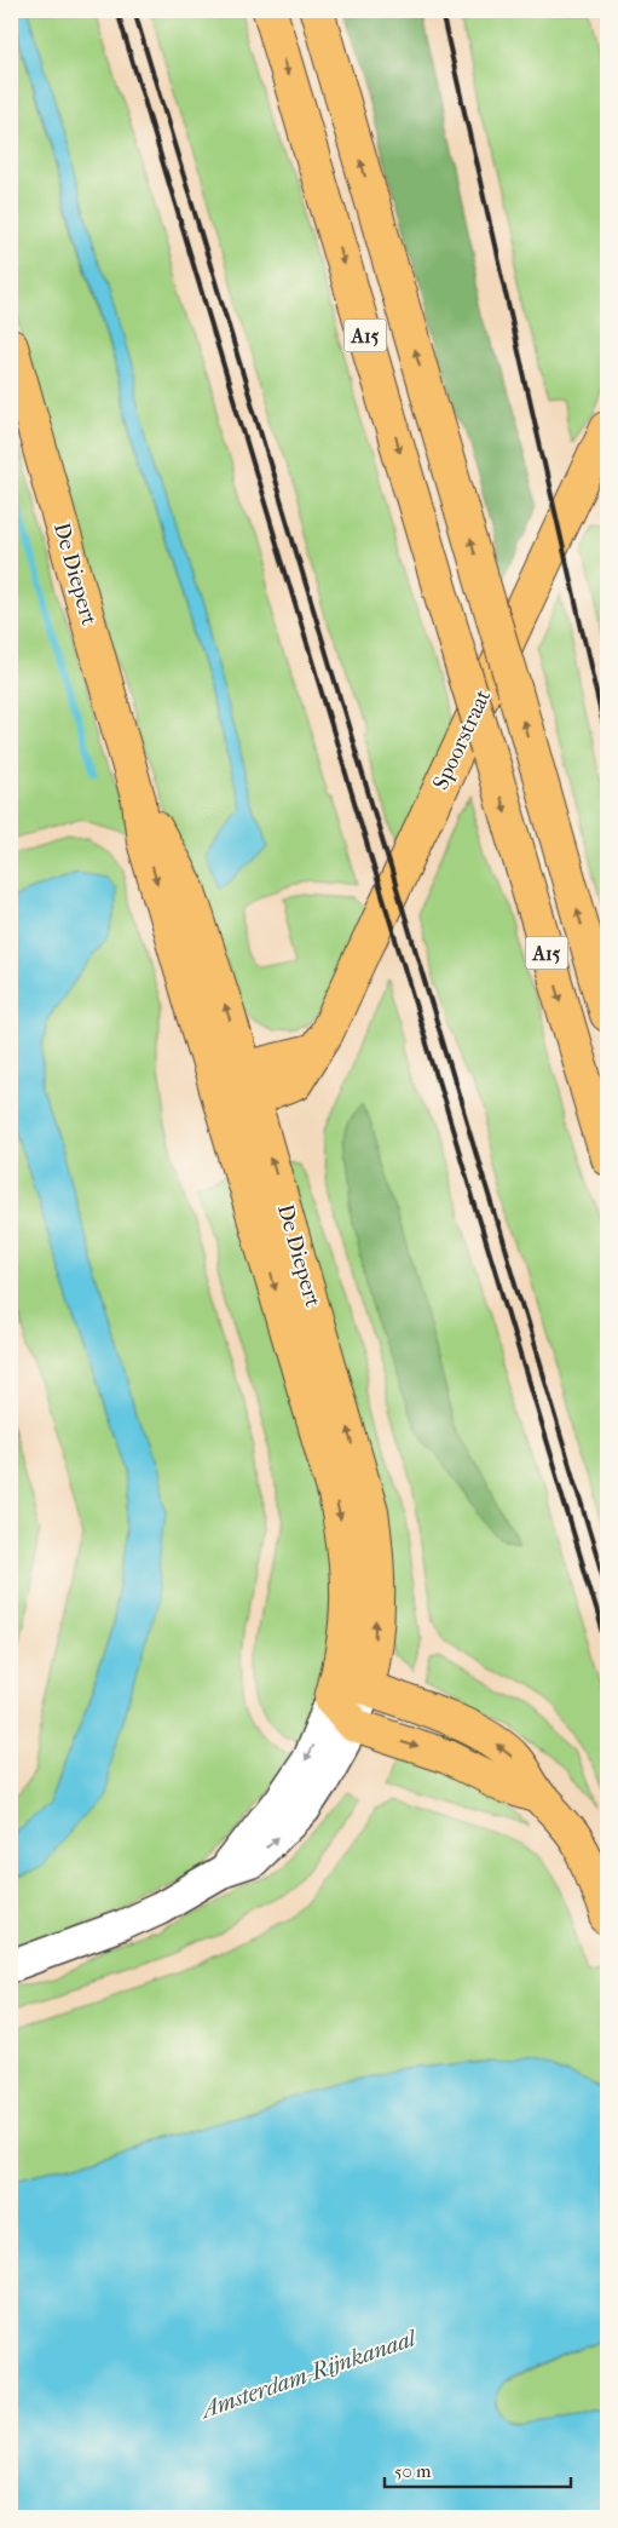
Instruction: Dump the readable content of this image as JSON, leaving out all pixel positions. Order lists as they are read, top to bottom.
{
  "streets": {
    "main road": ["A15", "De Diepert", "Spoorstraat"]
  },
  "crossings": [
    ["De Diepert", "Spoorstraat"]
  ],
  "water": ["Amsterdam-Rijnkanaal"],
  "scale_bar": "50 m"
}
